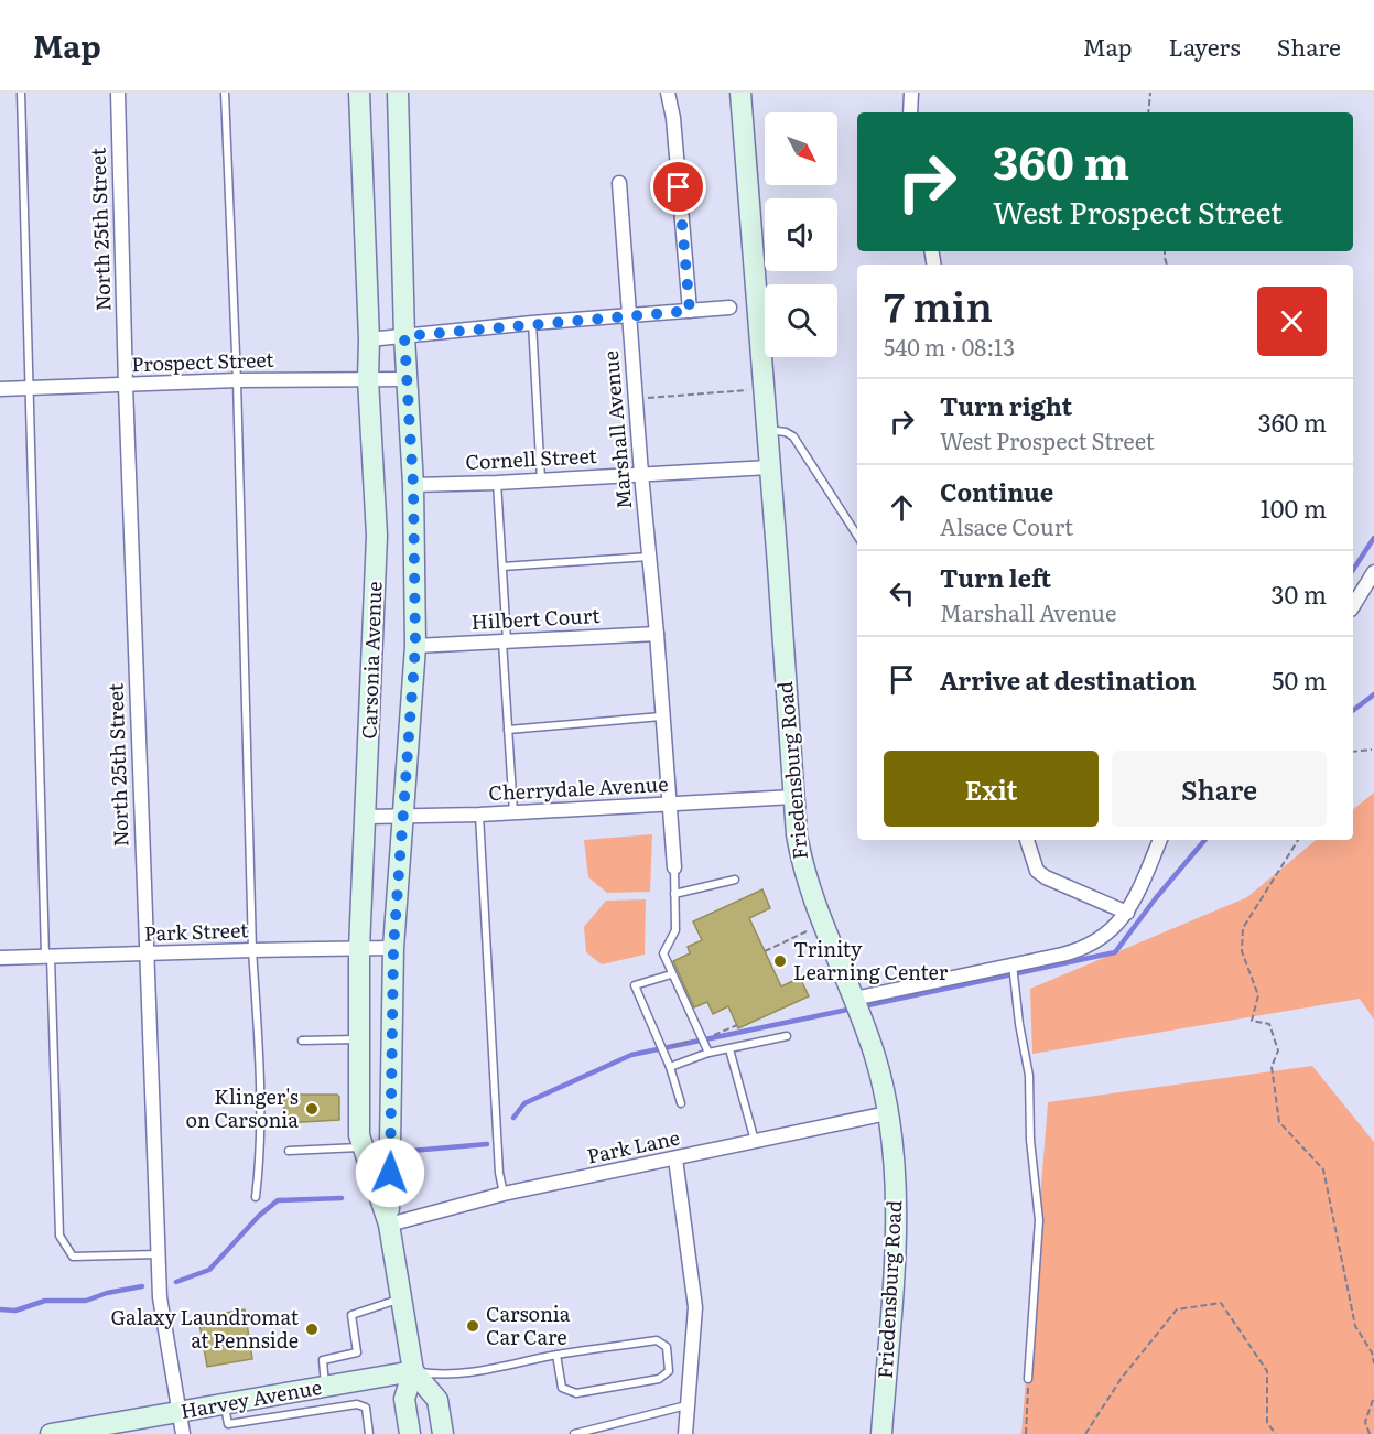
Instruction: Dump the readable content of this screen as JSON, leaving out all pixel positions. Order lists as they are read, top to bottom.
{
  "streets": {
    "street": [
      "North 25th Street",
      "Prospect Street",
      "Marshall Avenue",
      "Cornell Street",
      "Hilbert Court",
      "Carsonia Avenue",
      "Friedensburg Road",
      "Cherrydale Avenue",
      "Park Street",
      "Park Lane",
      "Harvey Avenue"
    ]
  },
  "crossings": [
    ["North 25th Street", "Prospect Street"],
    ["North 25th Street", "Park Street"],
    ["North 25th Street", "Harvey Avenue"],
    ["Prospect Street", "Carsonia Avenue"],
    ["Marshall Avenue", "Cornell Street"],
    ["Marshall Avenue", "Hilbert Court"],
    ["Marshall Avenue", "Cherrydale Avenue"],
    ["Cornell Street", "Carsonia Avenue"],
    ["Cornell Street", "Friedensburg Road"],
    ["Hilbert Court", "Carsonia Avenue"],
    ["Carsonia Avenue", "Cherrydale Avenue"],
    ["Carsonia Avenue", "Park Street"],
    ["Carsonia Avenue", "Park Lane"],
    ["Carsonia Avenue", "Harvey Avenue"],
    ["Friedensburg Road", "Cherrydale Avenue"],
    ["Friedensburg Road", "Park Lane"]
  ],
  "places": [
    "Trinity Learning Center",
    "Klinger's on Carsonia",
    "Carsonia Car Care",
    "Galaxy Laundromat at Pennside"
  ],
  "north": "bottom right",
  "page": {
    "header": "Map",
    "nav": ["Map", "Layers", "Share"],
    "turn": ["360 m", "West Prospect Street"],
    "heading": ["7 min", "540 m · 08:13"],
    "list": [
      {
        "name": "Turn right",
        "note": "West Prospect Street",
        "value": "360 m"
      },
      {
        "name": "Continue",
        "note": "Alsace Court",
        "value": "100 m"
      },
      {
        "name": "Turn left",
        "note": "Marshall Avenue",
        "value": "30 m"
      },
      {
        "name": "Arrive at destination",
        "value": "50 m"
      }
    ],
    "buttons": ["Exit", "Share"]
  }
}
